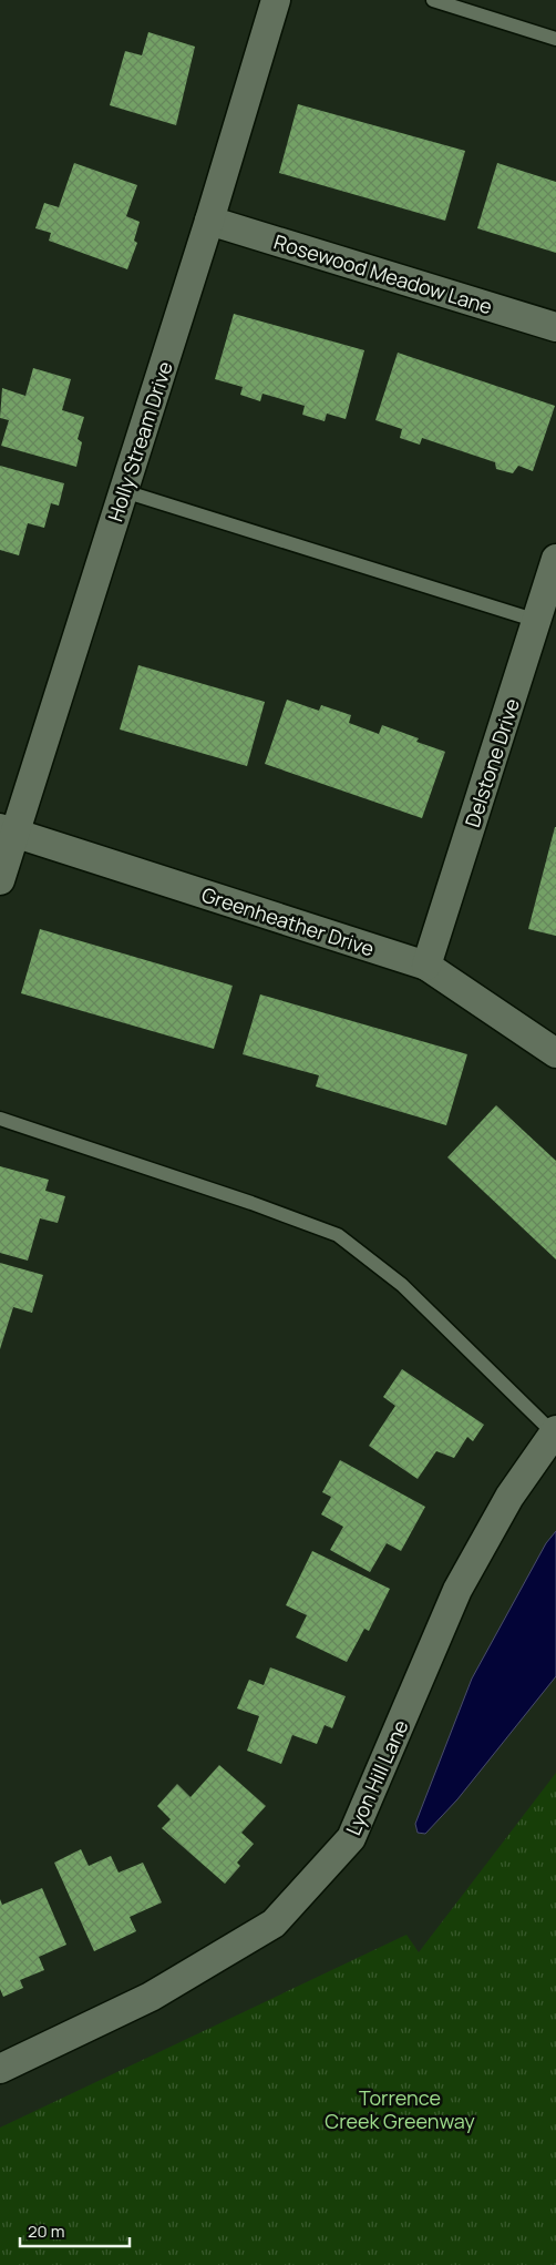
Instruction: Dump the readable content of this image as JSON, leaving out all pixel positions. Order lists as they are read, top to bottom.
{
  "streets": {
    "street": [
      "Rosewood Meadow Lane",
      "Holly Stream Drive",
      "Delstone Drive",
      "Greenheather Drive",
      "Lyon Hill Lane"
    ]
  },
  "crossings": [
    ["Rosewood Meadow Lane", "Holly Stream Drive"],
    ["Holly Stream Drive", "Greenheather Drive"],
    ["Delstone Drive", "Greenheather Drive"]
  ],
  "parks": ["Torrence Creek Greenway"],
  "scale_bar": "20 m"
}
